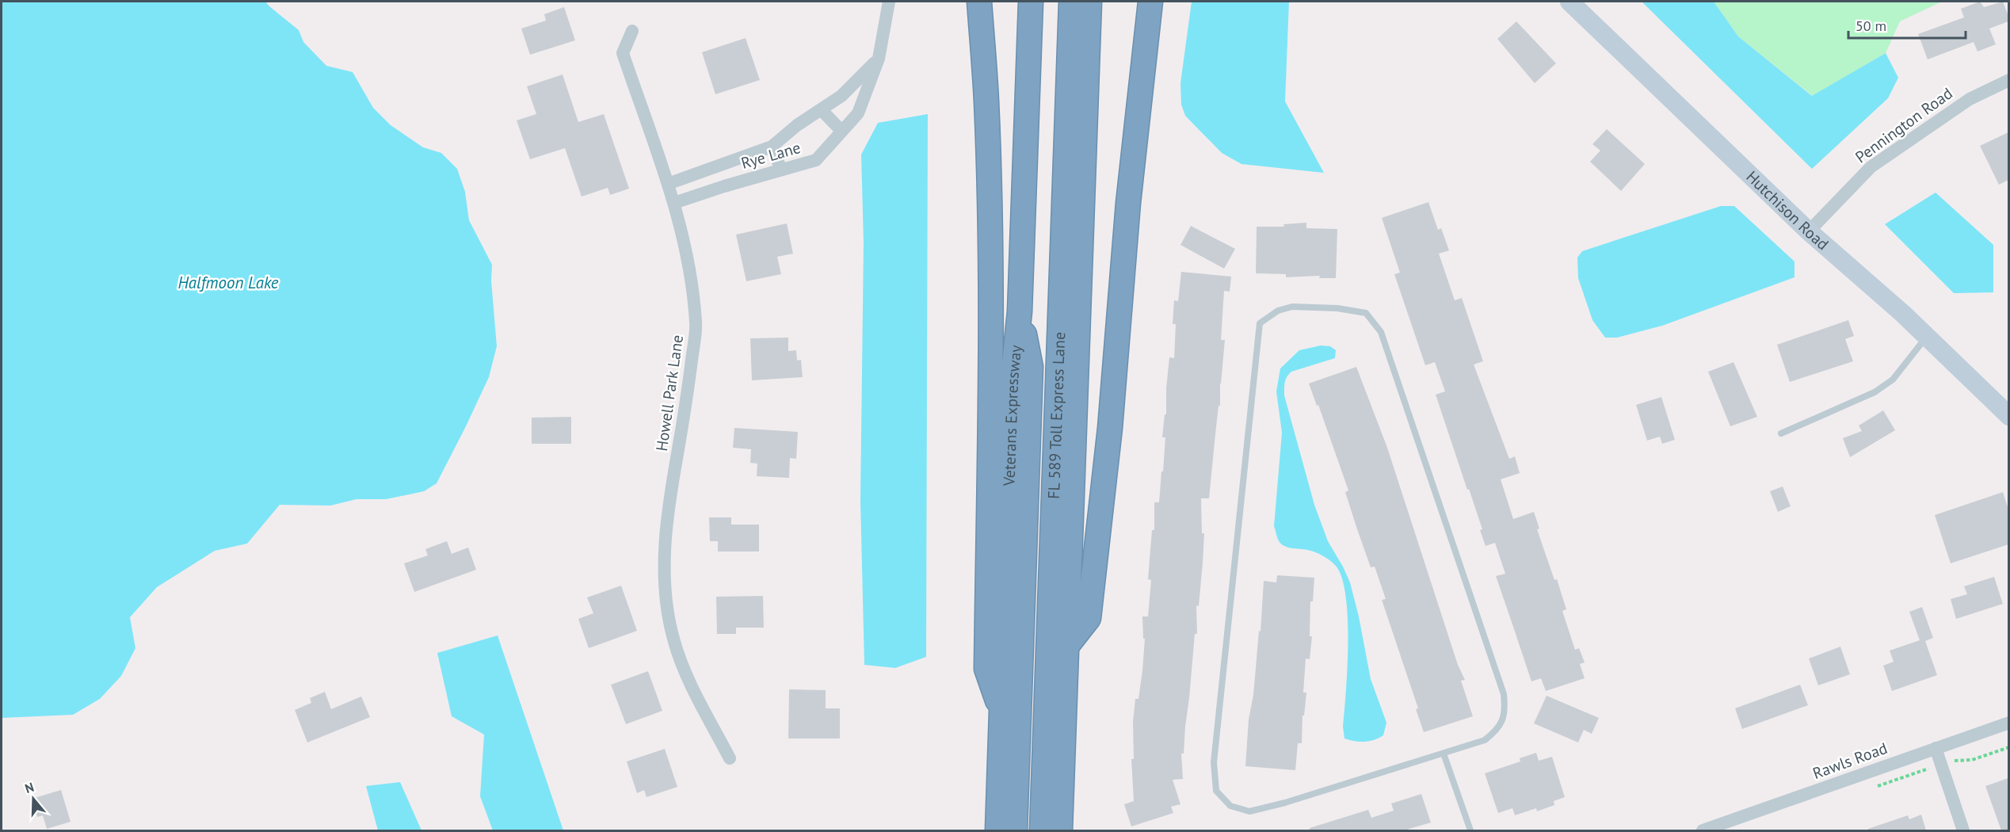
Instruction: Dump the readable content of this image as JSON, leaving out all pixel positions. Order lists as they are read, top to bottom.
{
  "streets": {
    "highway": ["Veterans Expressway", "FL 589 Toll Express Lane"],
    "street": [
      "Pennington Road",
      "Rye Lane",
      "Hutchison Road",
      "Howell Park Lane",
      "Rawls Road"
    ]
  },
  "crossings": [
    ["Pennington Road", "Hutchison Road"],
    ["Rye Lane", "Howell Park Lane"],
    ["Veterans Expressway", "FL 589 Toll Express Lane"]
  ],
  "water": ["Halfmoon Lake"],
  "scale_bar": "50 m",
  "north": "top"
}
